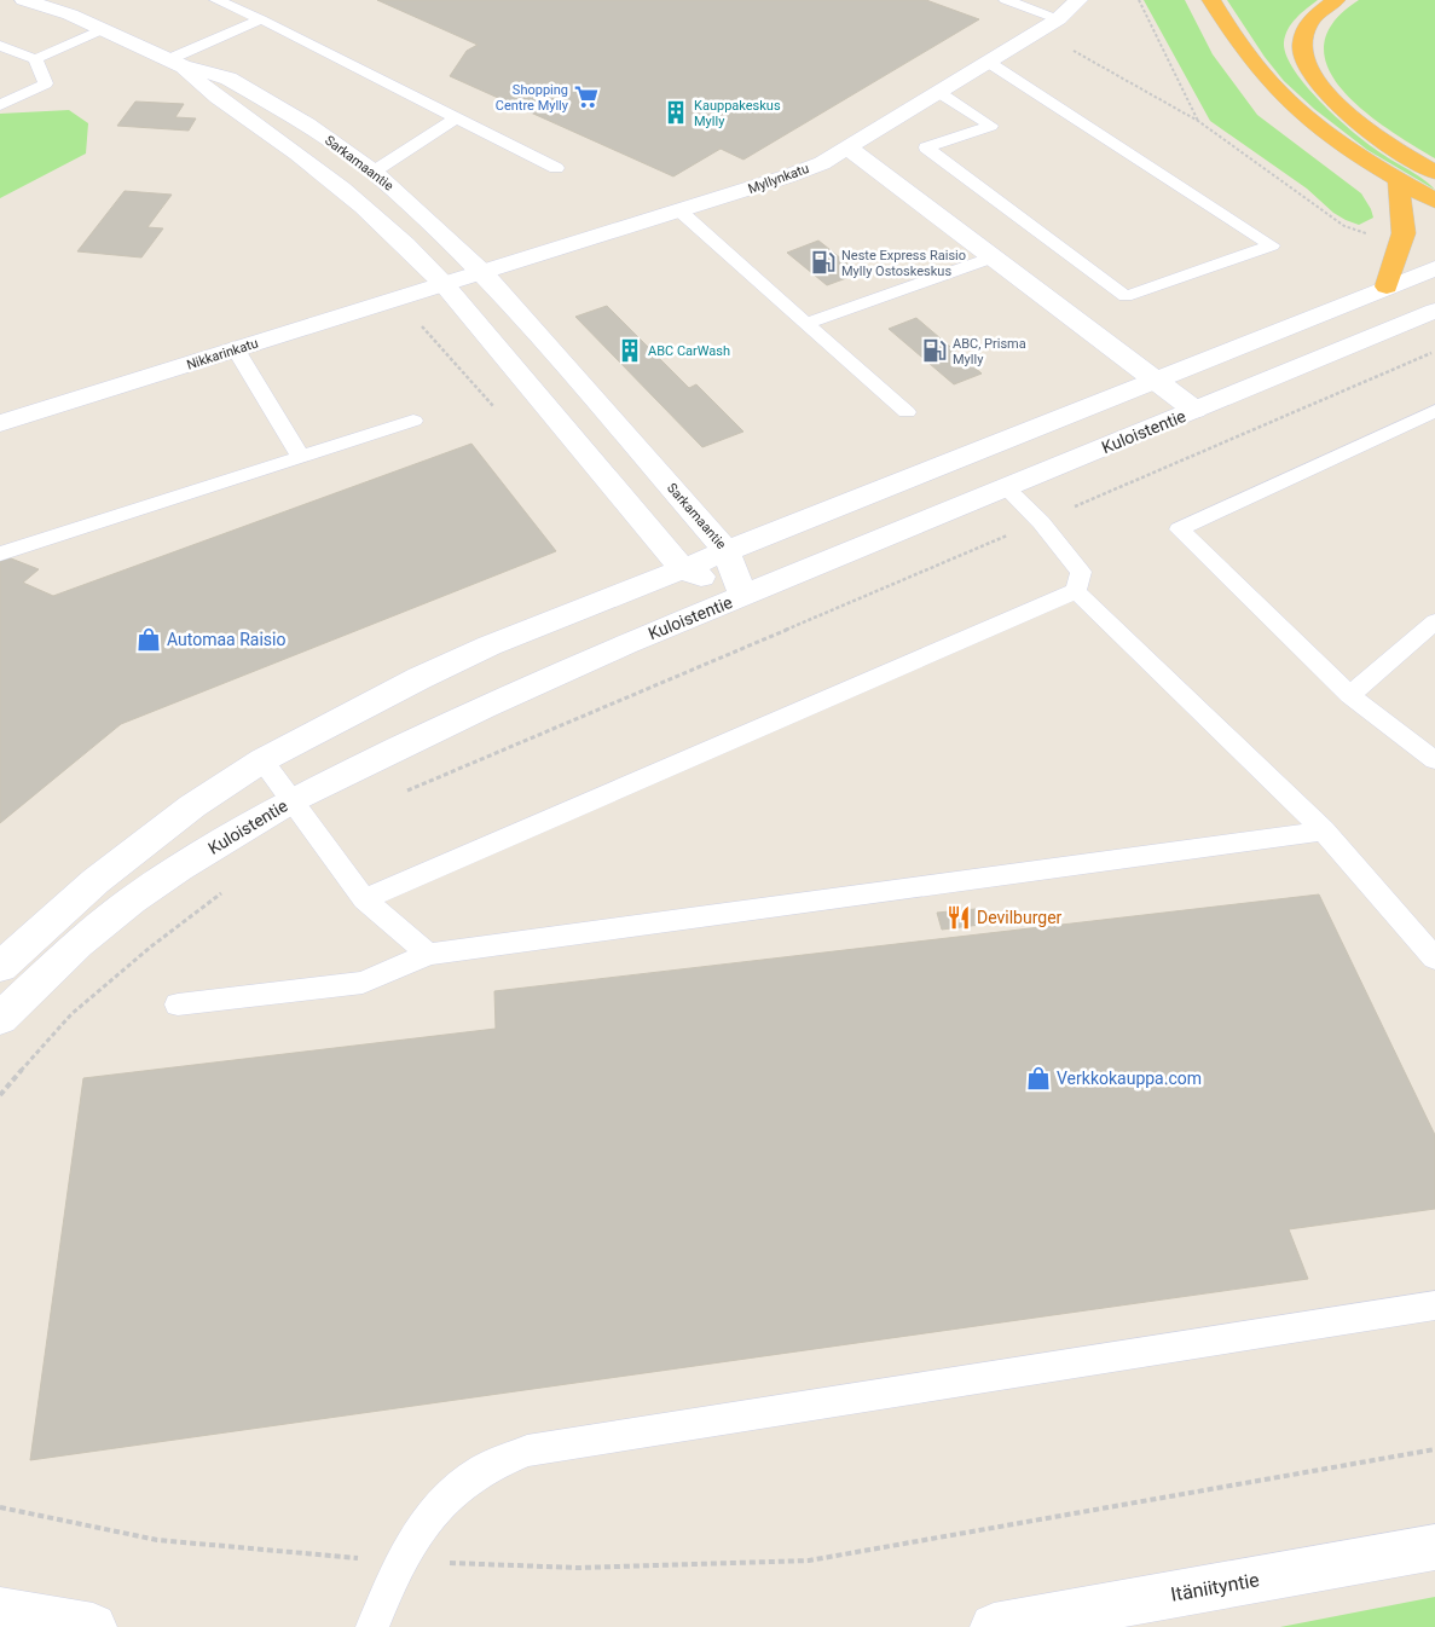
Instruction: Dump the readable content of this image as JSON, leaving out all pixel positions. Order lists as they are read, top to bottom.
{
  "streets": {
    "street": [
      "Sarkamaantie",
      "Myllynkatu",
      "Nikkarinkatu",
      "Kuloistentie",
      "Itäniityntie"
    ]
  },
  "crossings": [
    ["Sarkamaantie", "Myllynkatu"],
    ["Sarkamaantie", "Nikkarinkatu"],
    ["Sarkamaantie", "Kuloistentie"],
    ["Myllynkatu", "Nikkarinkatu"]
  ],
  "places": {
    "supermarket": ["Shopping Centre Mylly"],
    "building": ["Kauppakeskus Mylly", "ABC CarWash"],
    "fuel station": ["Neste Express Raisio Mylly Ostoskeskus", "ABC, Prisma Mylly"],
    "shop": ["Automaa Raisio", "Verkkokauppa.com"],
    "restaurant": ["Devilburger"]
  }
}
